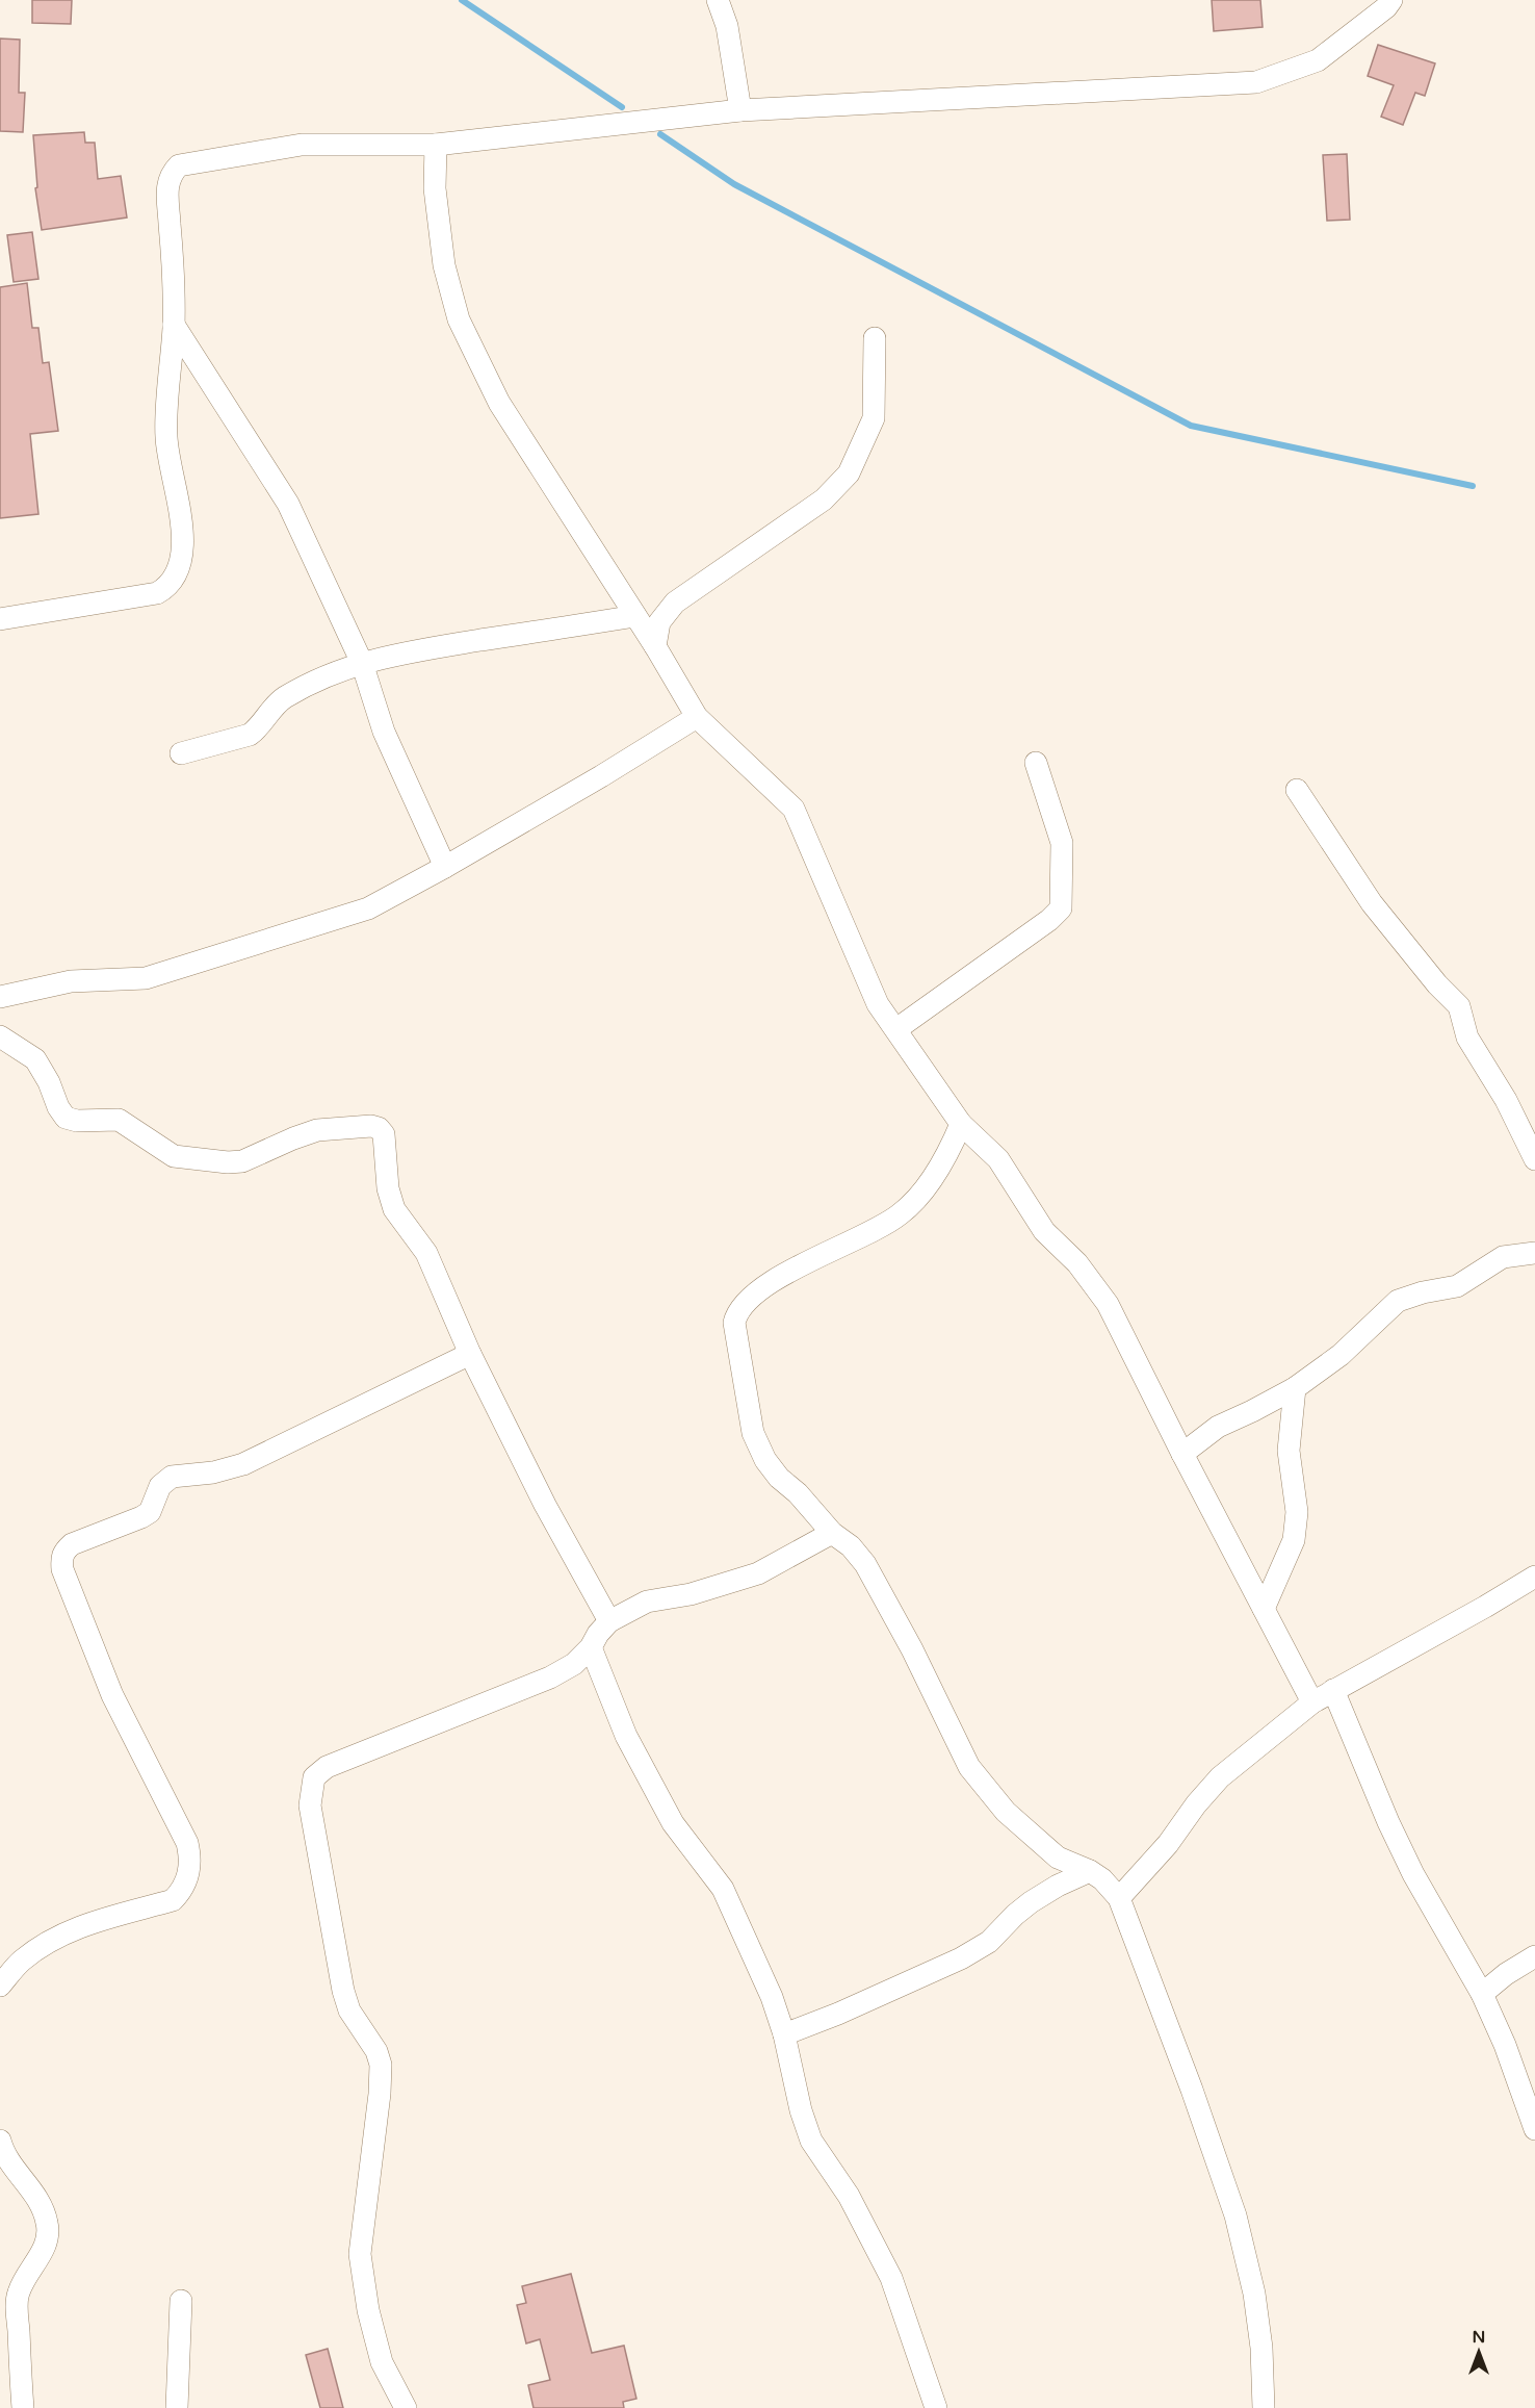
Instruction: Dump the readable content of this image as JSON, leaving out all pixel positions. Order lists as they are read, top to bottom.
{
  "north": "top"
}
